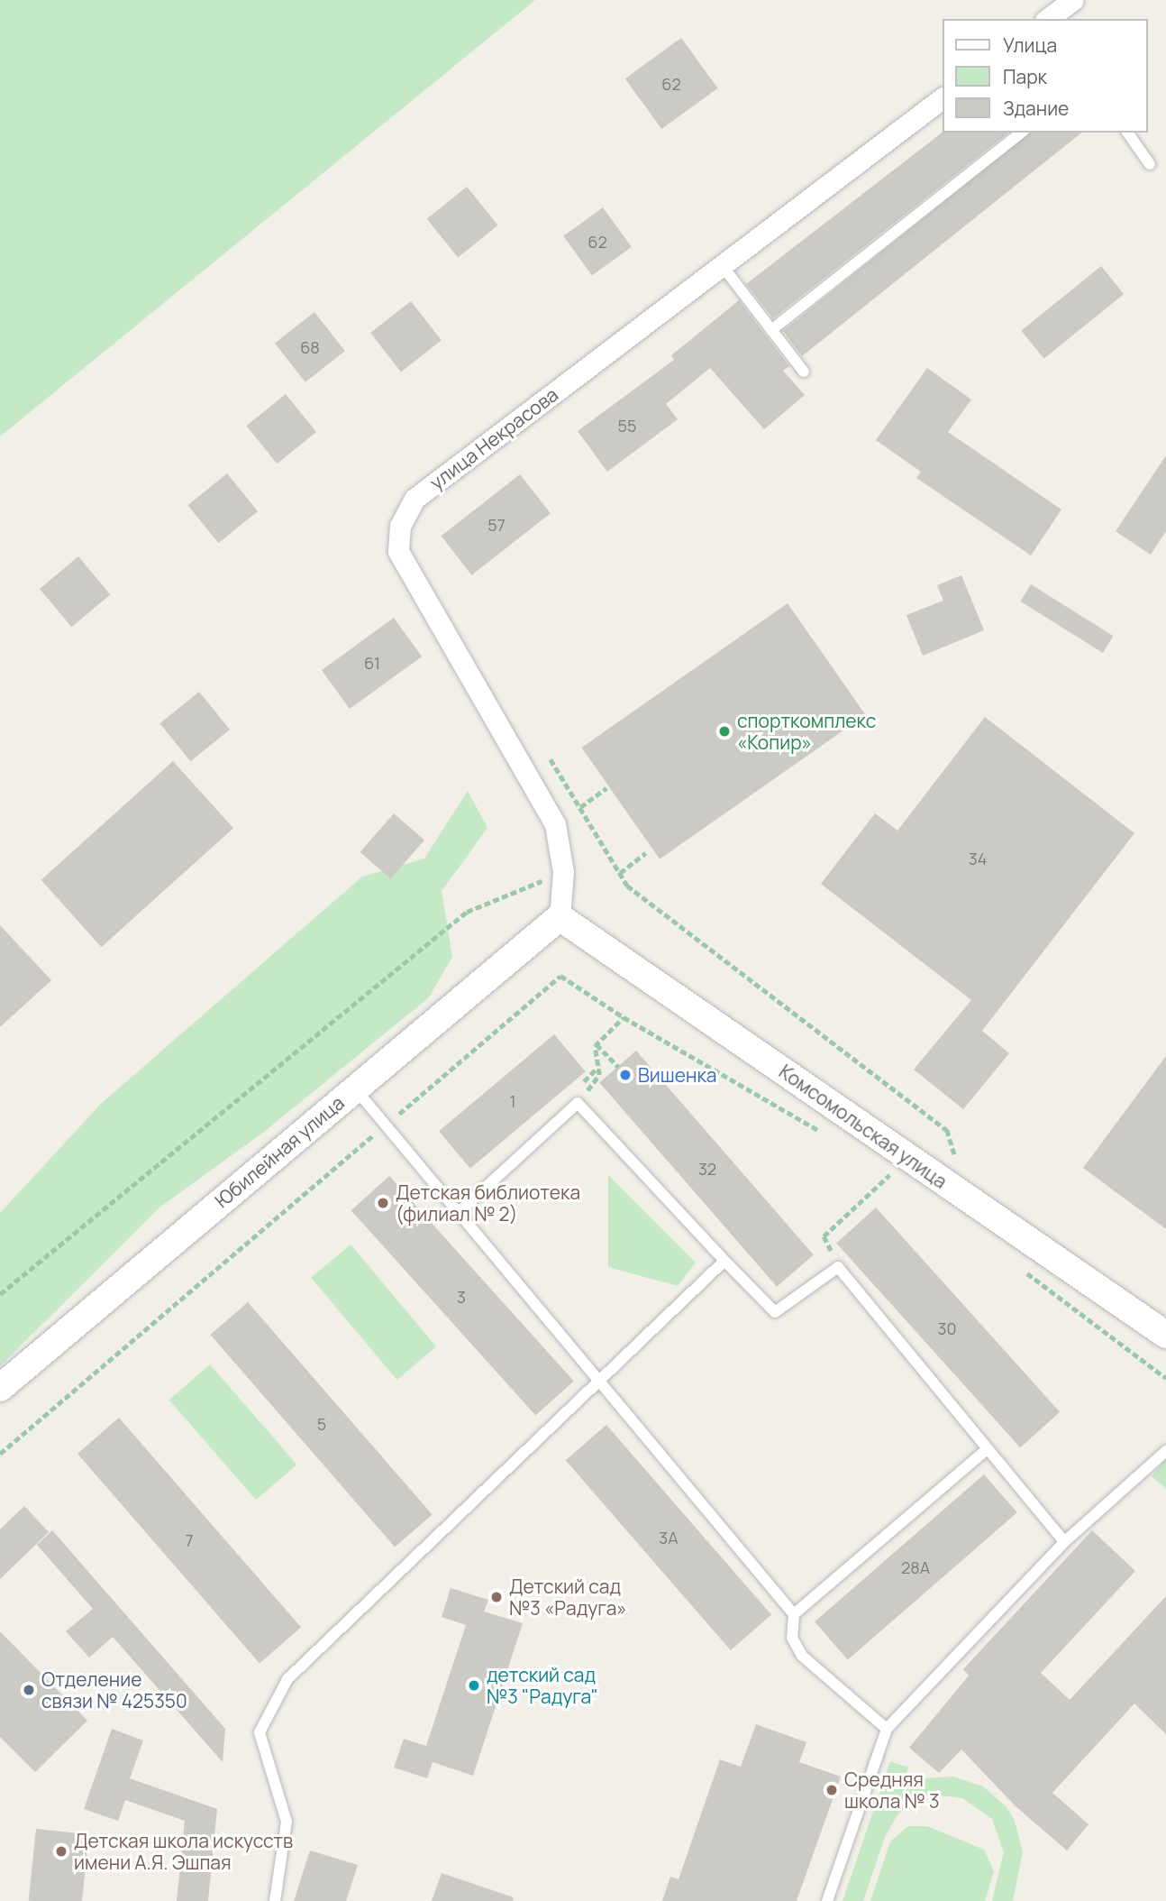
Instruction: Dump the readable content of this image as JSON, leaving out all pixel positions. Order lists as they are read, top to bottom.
{
  "streets": {
    "street": ["улица Некрасова", "Комсомольская улица", "Юбилейная улица"]
  },
  "crossings": [
    ["улица Некрасова", "Комсомольская улица"],
    ["улица Некрасова", "Юбилейная улица"],
    ["Комсомольская улица", "Юбилейная улица"]
  ],
  "places": [
    "спорткомплекс «Копир»",
    "Вишенка",
    "Детская библиотека (филиал № 2)",
    "Детский сад №3 «Радуга»",
    "детский сад №3 \"Радуга\"",
    "Отделение связи № 425350",
    "Средняя школа № 3",
    "Детская школа искусств имени А.Я. Эшпая"
  ],
  "house_numbers": [
    "62",
    "62",
    "68",
    "55",
    "57",
    "61",
    "34",
    "1",
    "32",
    "3",
    "30",
    "5",
    "3А",
    "7",
    "28А"
  ],
  "legend": ["Улица", "Парк", "Здание"]
}
